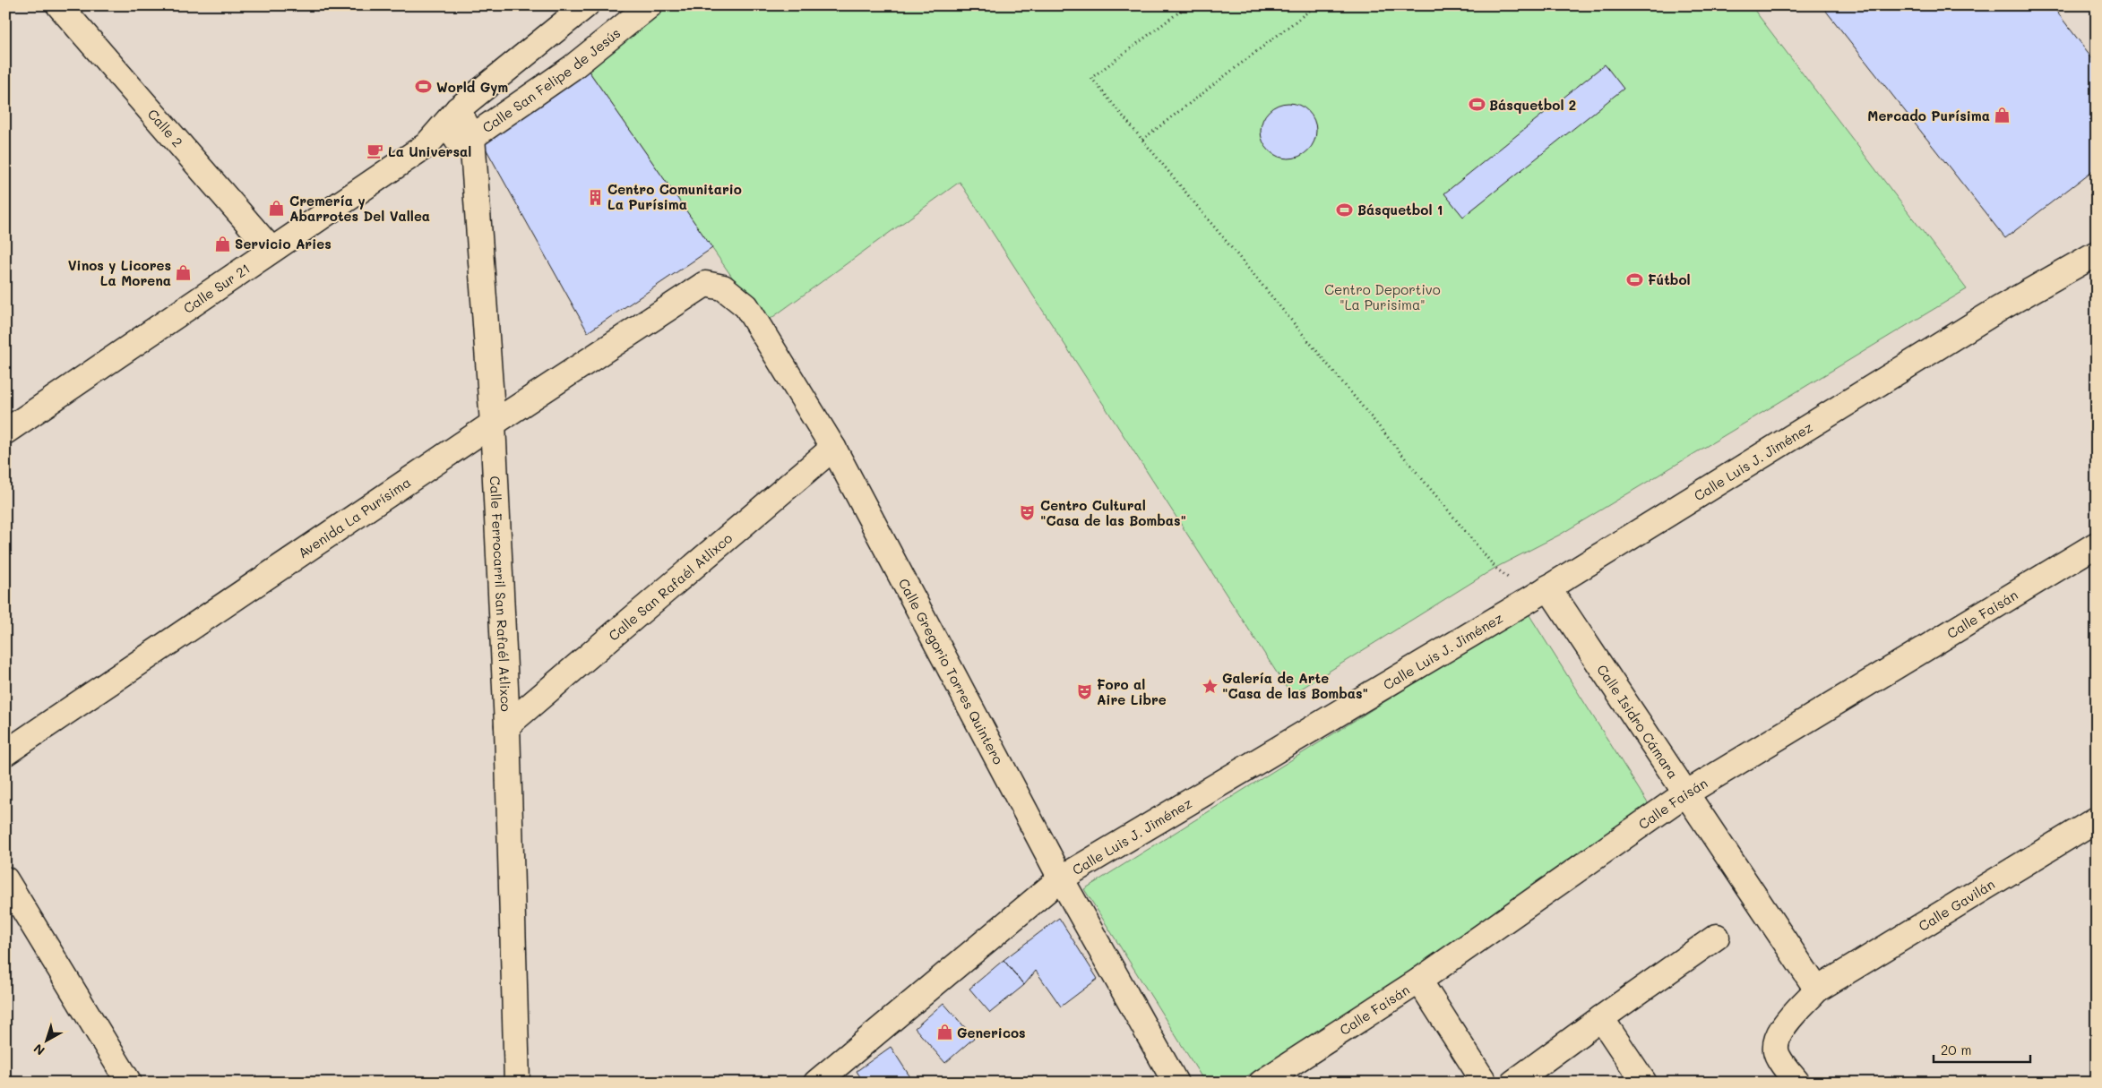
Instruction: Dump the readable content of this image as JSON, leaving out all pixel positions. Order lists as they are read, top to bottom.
{
  "streets": {
    "street": [
      "Calle San Felipe de Jesús",
      "Calle 2",
      "Calle Sur 21",
      "Calle Luis J. Jiménez",
      "Avenida La Purísima",
      "Calle San Rafaél Atlixco",
      "Calle Ferrocarril San Rafaél Atlixco",
      "Calle Faisán",
      "Calle Gregorio Torres Quintero",
      "Calle Isidro Cámara",
      "Calle Gavilán"
    ]
  },
  "crossings": [
    ["Calle San Felipe de Jesús", "Calle Sur 21"],
    ["Calle San Felipe de Jesús", "Calle Ferrocarril San Rafaél Atlixco"],
    ["Calle 2", "Calle Sur 21"],
    ["Calle Sur 21", "Calle Ferrocarril San Rafaél Atlixco"],
    ["Calle Luis J. Jiménez", "Calle Gregorio Torres Quintero"],
    ["Calle Luis J. Jiménez", "Calle Isidro Cámara"],
    ["Avenida La Purísima", "Calle Ferrocarril San Rafaél Atlixco"],
    ["Avenida La Purísima", "Calle Gregorio Torres Quintero"],
    ["Calle San Rafaél Atlixco", "Calle Ferrocarril San Rafaél Atlixco"],
    ["Calle San Rafaél Atlixco", "Calle Gregorio Torres Quintero"],
    ["Calle Faisán", "Calle Isidro Cámara"],
    ["Calle Isidro Cámara", "Calle Gavilán"]
  ],
  "parks": ["Centro Deportivo \"La Purisima\""],
  "places": {
    "sports": [
      "World Gym",
      "Básquetbol 2",
      "Básquetbol 1",
      "Fútbol"
    ],
    "shop": [
      "Mercado Purísima",
      "Cremería y Abarrotes Del Vallea",
      "Servicio Aries",
      "Vinos y Licores La Morena",
      "Genericos"
    ],
    "cafe": ["La Universal"],
    "building": ["Centro Comunitario La Purísima"],
    "theatre": ["Centro Cultural \"Casa de las Bombas\"", "Foro al Aire Libre"],
    "place": ["Galería de Arte \"Casa de las Bombas\""]
  },
  "scale_bar": "20 m",
  "north": "bottom left"
}
